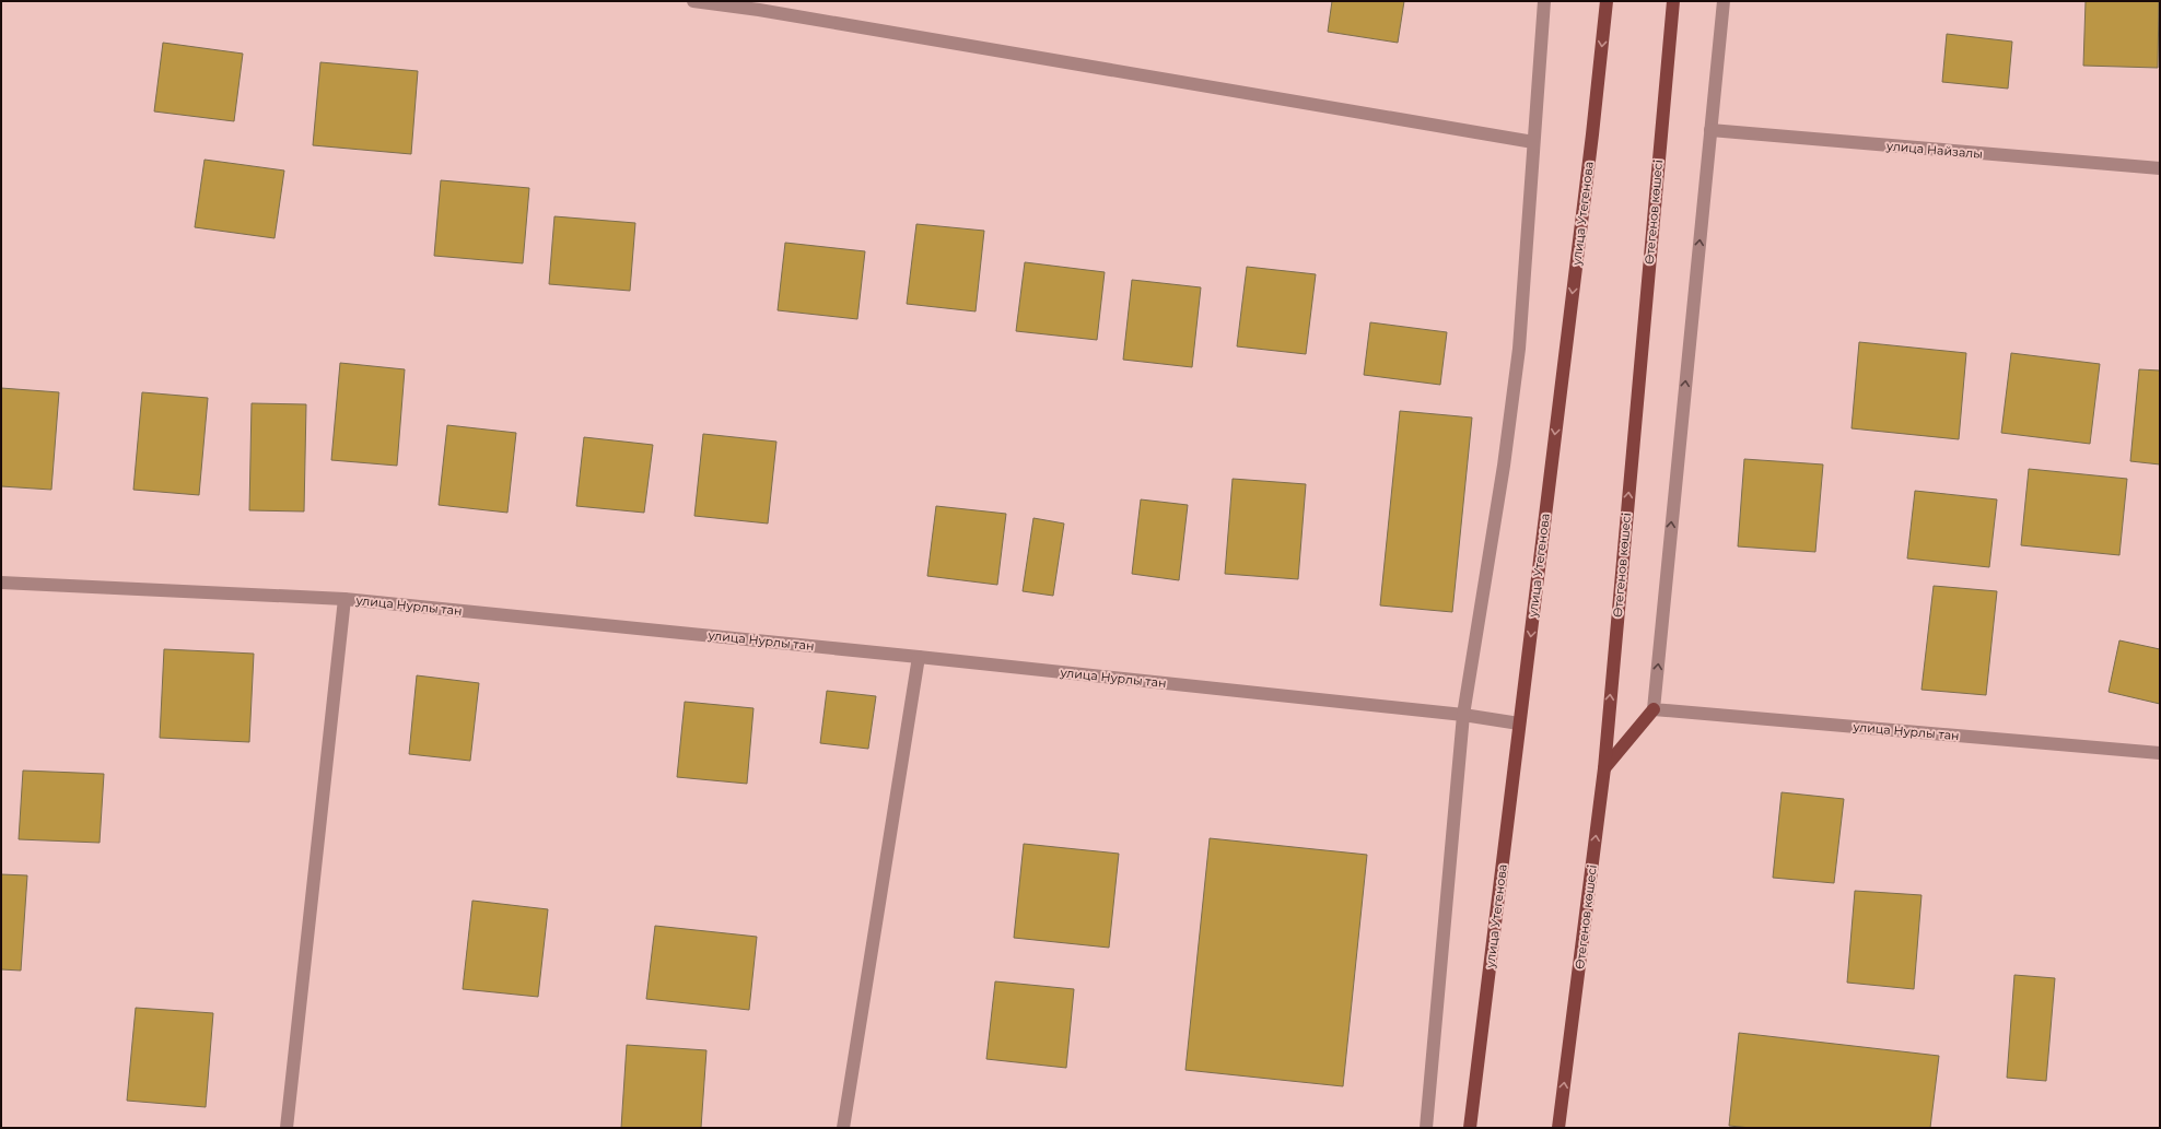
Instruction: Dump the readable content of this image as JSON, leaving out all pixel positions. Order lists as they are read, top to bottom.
{
  "streets": {
    "main road": ["Өтегенов көшесі", "улица Утегенова"],
    "street": ["улица Найзалы", "улица Нурлы тан"]
  },
  "crossings": [
    ["улица Утегенова", "улица Нурлы тан"]
  ],
  "one_way": ["Өтегенов көшесі", "улица Утегенова"]
}
